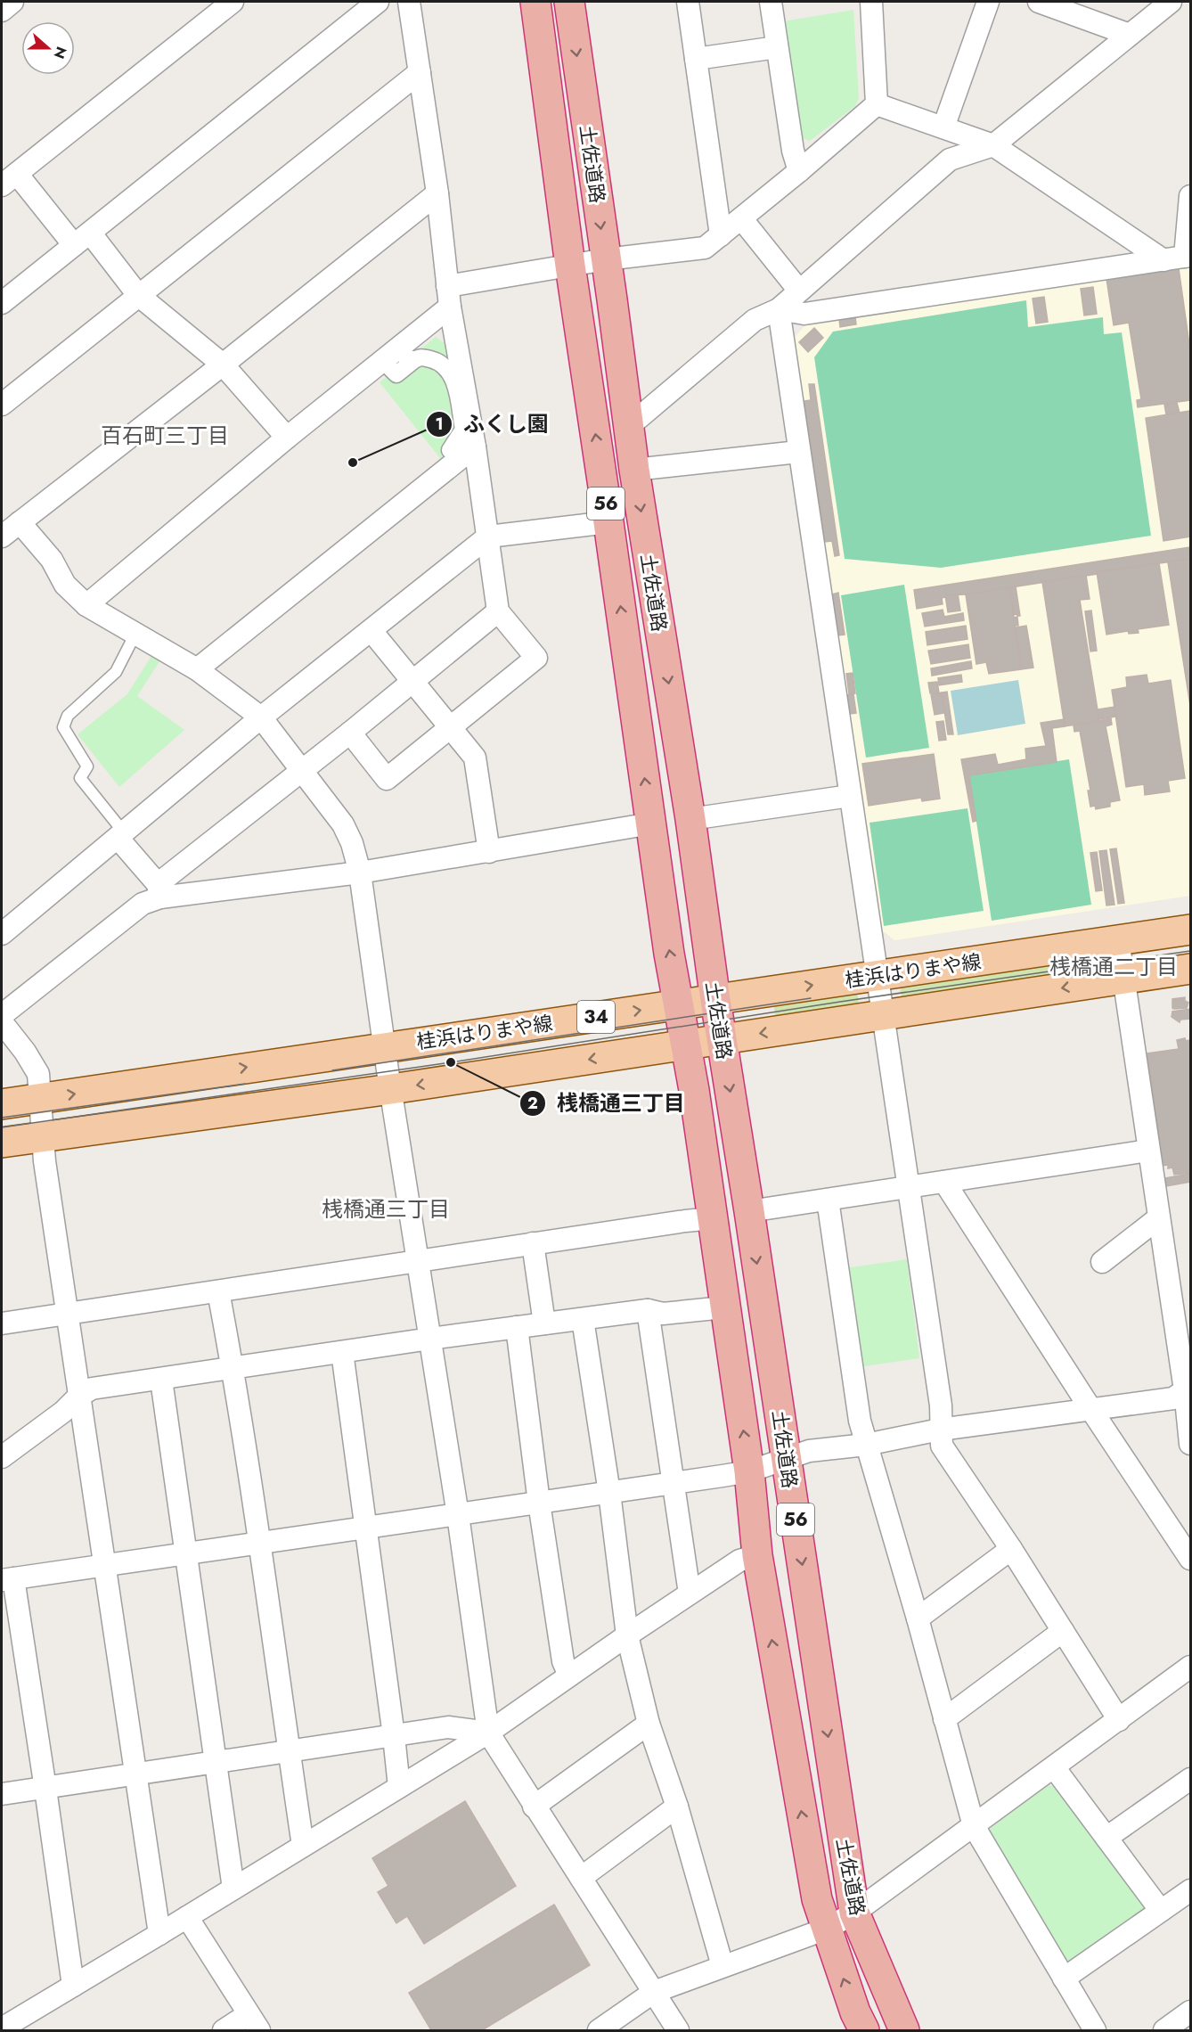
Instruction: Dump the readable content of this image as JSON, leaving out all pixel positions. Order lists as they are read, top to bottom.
{
  "streets": {
    "highway": ["土佐道路", "56"],
    "main road": ["桂浜はりまや線", "34"]
  },
  "crossings": [
    ["土佐道路", "桂浜はりまや線"]
  ],
  "districts": ["百石町三丁目", "桟橋通二丁目", "桟橋通三丁目"],
  "places": ["ふくし園", "桟橋通三丁目"],
  "north": "right"
}
